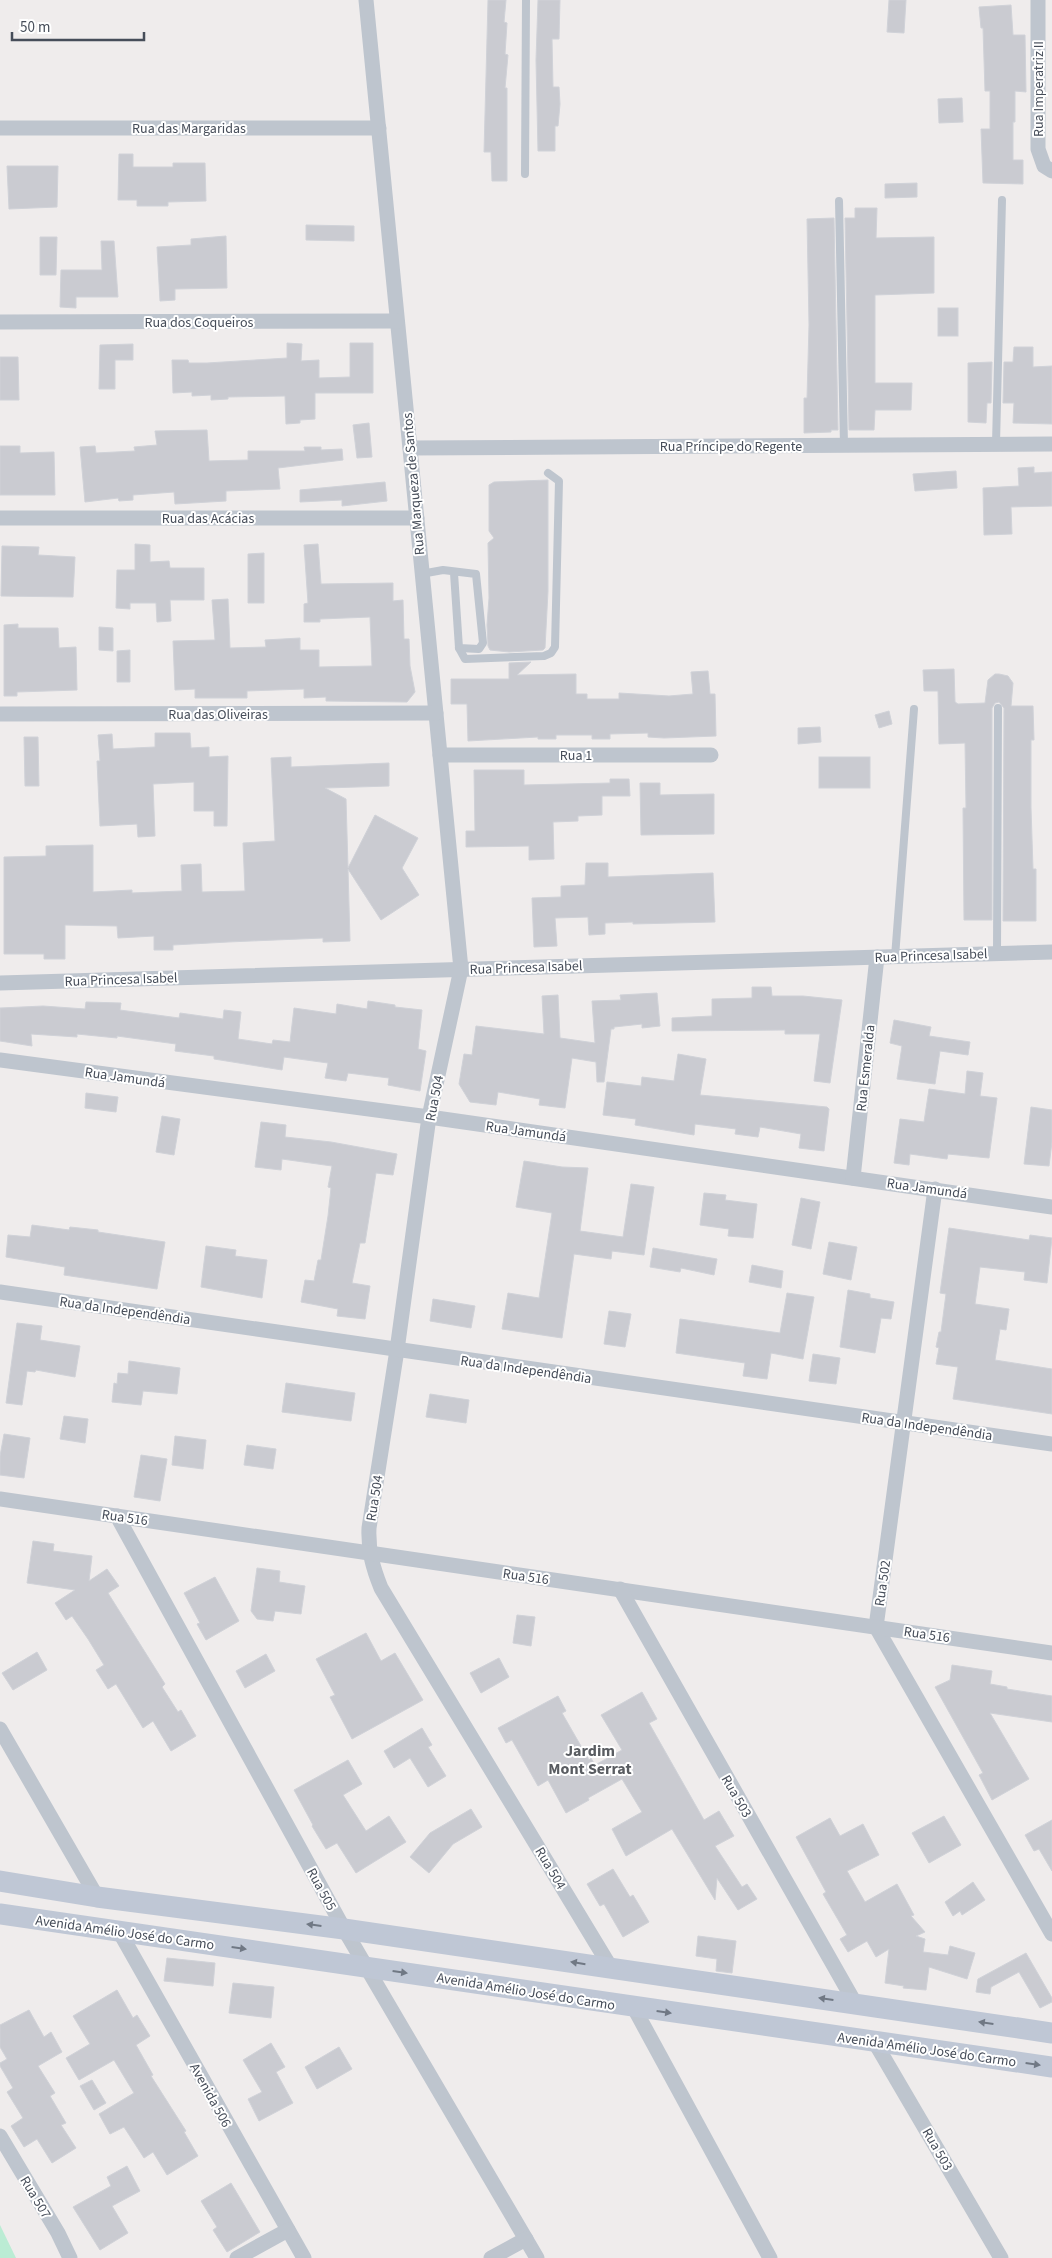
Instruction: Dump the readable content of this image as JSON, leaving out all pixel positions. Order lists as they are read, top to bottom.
{
  "streets": {
    "street": [
      "Rua Imperatriz II",
      "Rua das Margaridas",
      "Rua dos Coqueiros",
      "Rua Príncipe do Regente",
      "Rua Marqueza de Santos",
      "Rua das Acácias",
      "Rua das Oliveiras",
      "Rua 1",
      "Rua Princesa Isabel",
      "Rua Esmeralda",
      "Rua Jamundá",
      "Rua 504",
      "Rua da Independêndia",
      "Rua 516",
      "Rua 502",
      "Rua 503",
      "Rua 505",
      "Avenida Amélio José do Carmo",
      "Avenida 506",
      "Rua 507"
    ]
  },
  "crossings": [
    ["Rua das Margaridas", "Rua Marqueza de Santos"],
    ["Rua dos Coqueiros", "Rua Marqueza de Santos"],
    ["Rua Príncipe do Regente", "Rua Marqueza de Santos"],
    ["Rua Marqueza de Santos", "Rua das Acácias"],
    ["Rua Marqueza de Santos", "Rua das Oliveiras"],
    ["Rua Marqueza de Santos", "Rua 1"],
    ["Rua Marqueza de Santos", "Rua Princesa Isabel"],
    ["Rua Marqueza de Santos", "Rua 504"],
    ["Rua Princesa Isabel", "Rua Esmeralda"],
    ["Rua Princesa Isabel", "Rua 504"],
    ["Rua Esmeralda", "Rua Jamundá"],
    ["Rua Jamundá", "Rua 504"],
    ["Rua Jamundá", "Rua 502"],
    ["Rua 504", "Rua da Independêndia"],
    ["Rua 504", "Rua 516"],
    ["Rua da Independêndia", "Rua 502"],
    ["Rua 516", "Rua 502"],
    ["Rua 516", "Rua 503"],
    ["Rua 516", "Rua 505"],
    ["Rua 503", "Avenida Amélio José do Carmo"],
    ["Rua 505", "Avenida Amélio José do Carmo"],
    ["Avenida Amélio José do Carmo", "Avenida 506"]
  ],
  "districts": ["Jardim Mont Serrat"],
  "scale_bar": "50 m"
}
